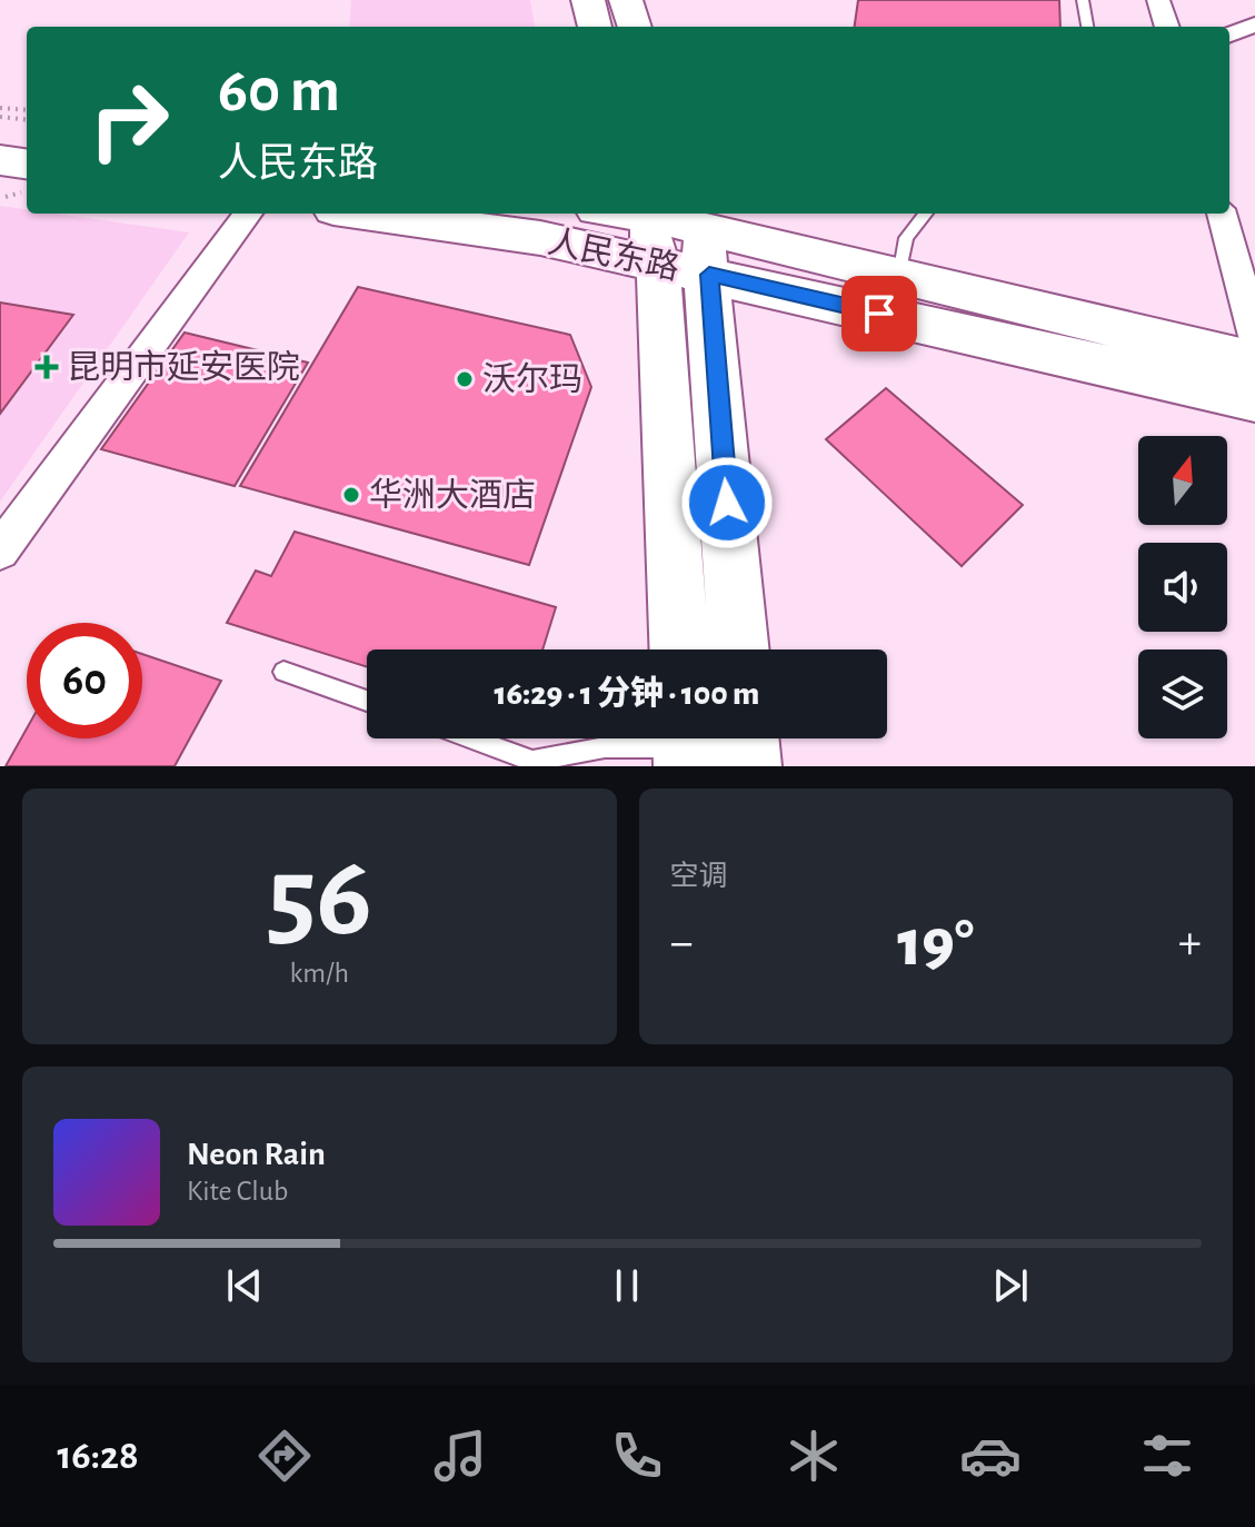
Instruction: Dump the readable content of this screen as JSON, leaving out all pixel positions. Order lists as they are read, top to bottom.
{
  "streets": {
    "main road": ["人民东路"]
  },
  "places": {
    "health": ["昆明市延安医院"],
    "other": ["沃尔玛", "华洲大酒店"]
  },
  "north": "top",
  "page": {
    "turn": ["60 m", "人民东路"],
    "limit": "60",
    "trip": "16:29 · 1 分钟 · 100 m",
    "tile": [
      ["56", "km/h"],
      "空调"
    ],
    "heat": ["−", "19°", "+"],
    "song": ["Neon Rain", "Kite Club"],
    "tabs": "16:28"
  }
}
